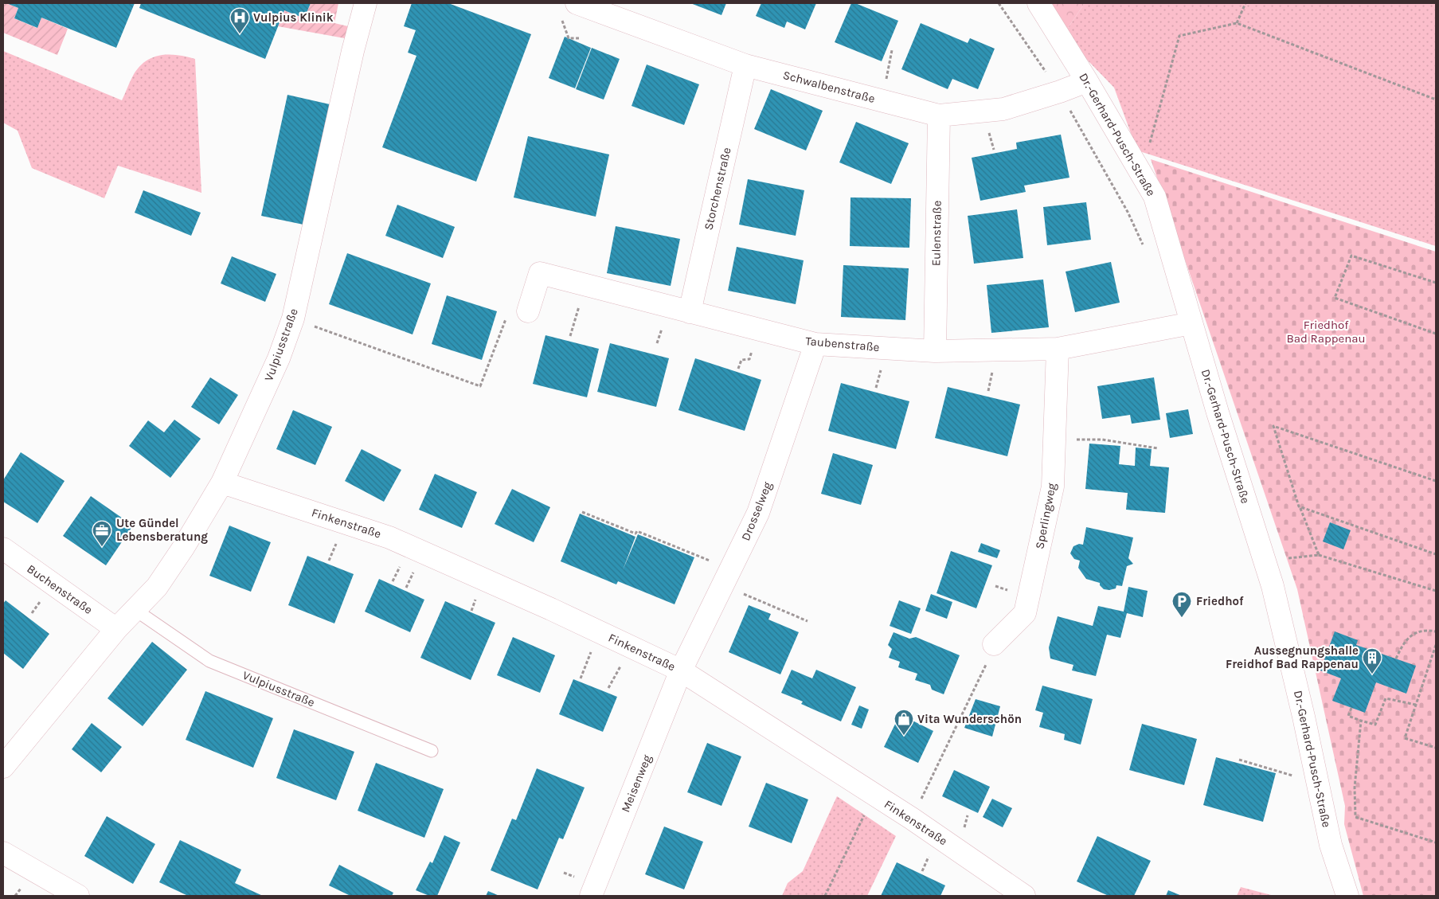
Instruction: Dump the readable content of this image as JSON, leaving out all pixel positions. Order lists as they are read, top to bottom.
{
  "streets": {
    "street": [
      "Schwalbenstraße",
      "Dr.-Gerhard-Pusch-Straße",
      "Storchenstraße",
      "Eulenstraße",
      "Taubenstraße",
      "Vulpiusstraße",
      "Drosselweg",
      "Sperlingweg",
      "Finkenstraße",
      "Buchenstraße",
      "Meisenweg"
    ]
  },
  "crossings": [
    ["Schwalbenstraße", "Dr.-Gerhard-Pusch-Straße"],
    ["Schwalbenstraße", "Storchenstraße"],
    ["Schwalbenstraße", "Eulenstraße"],
    ["Dr.-Gerhard-Pusch-Straße", "Taubenstraße"],
    ["Storchenstraße", "Taubenstraße"],
    ["Eulenstraße", "Taubenstraße"],
    ["Taubenstraße", "Drosselweg"],
    ["Taubenstraße", "Sperlingweg"],
    ["Vulpiusstraße", "Finkenstraße"],
    ["Vulpiusstraße", "Buchenstraße"],
    ["Drosselweg", "Finkenstraße"],
    ["Drosselweg", "Meisenweg"],
    ["Finkenstraße", "Meisenweg"]
  ],
  "parks": ["Friedhof Bad Rappenau"],
  "places": {
    "hospital": ["Vulpius Klinik"],
    "office": ["Ute Gündel Lebensberatung"],
    "parking": ["Friedhof"],
    "building": ["Aussegnungshalle Freidhof Bad Rappenau"],
    "shop": ["Vita Wunderschön"]
  }
}
